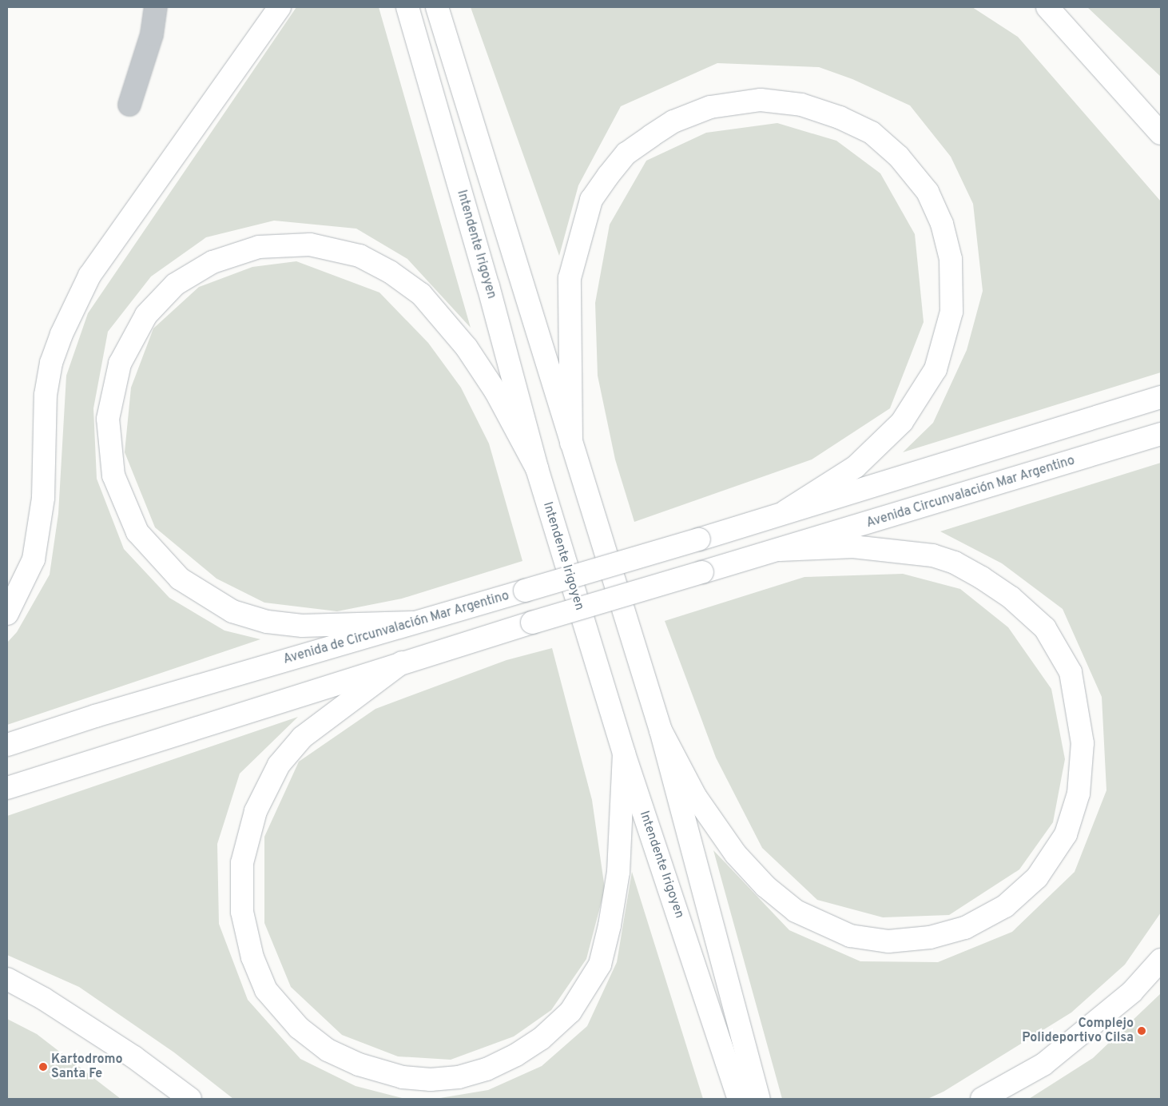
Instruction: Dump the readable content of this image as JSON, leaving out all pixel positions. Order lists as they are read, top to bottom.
{
  "streets": {
    "main road": ["Intendente Irigoyen", "Avenida Circunvalación Mar Argentino", "Avenida de Circunvalación Mar Argentino"]
  },
  "places": ["Complejo Polideportivo Cilsa", "Kartodromo Santa Fe"]
}
